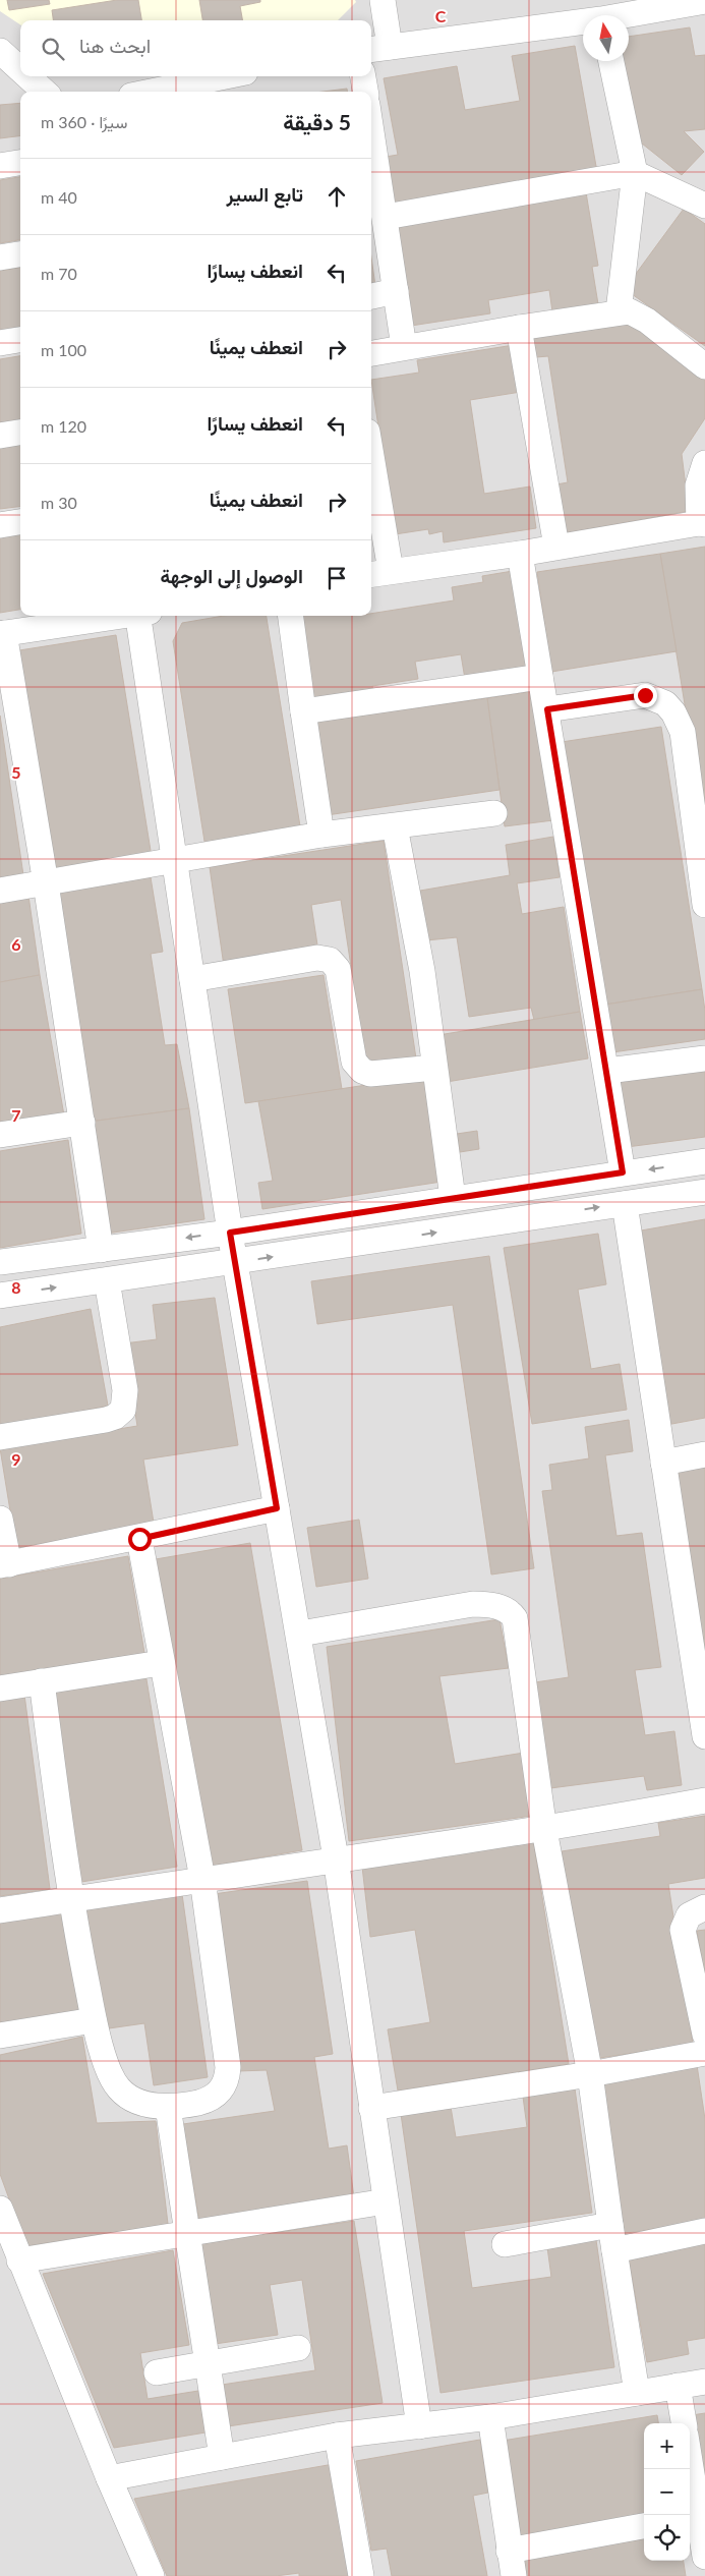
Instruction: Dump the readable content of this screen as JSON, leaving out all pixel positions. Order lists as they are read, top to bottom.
{
  "north": "top",
  "page": {
    "search": "ابحث هنا",
    "heading": ["5 دقيقة", "سيرًا · 360 m"],
    "list": [
      ["تابع السير", "40 m"],
      ["انعطف يسارًا", "70 m"],
      ["انعطف يمينًا", "100 m"],
      ["انعطف يسارًا", "120 m"],
      ["انعطف يمينًا", "30 m"],
      "الوصول إلى الوجهة"
    ],
    "map_buttons": ["+", "−"]
  },
  "grid": {
    "columns": ["C"],
    "rows": [
      "5",
      "6",
      "7",
      "8",
      "9"
    ]
  }
}
